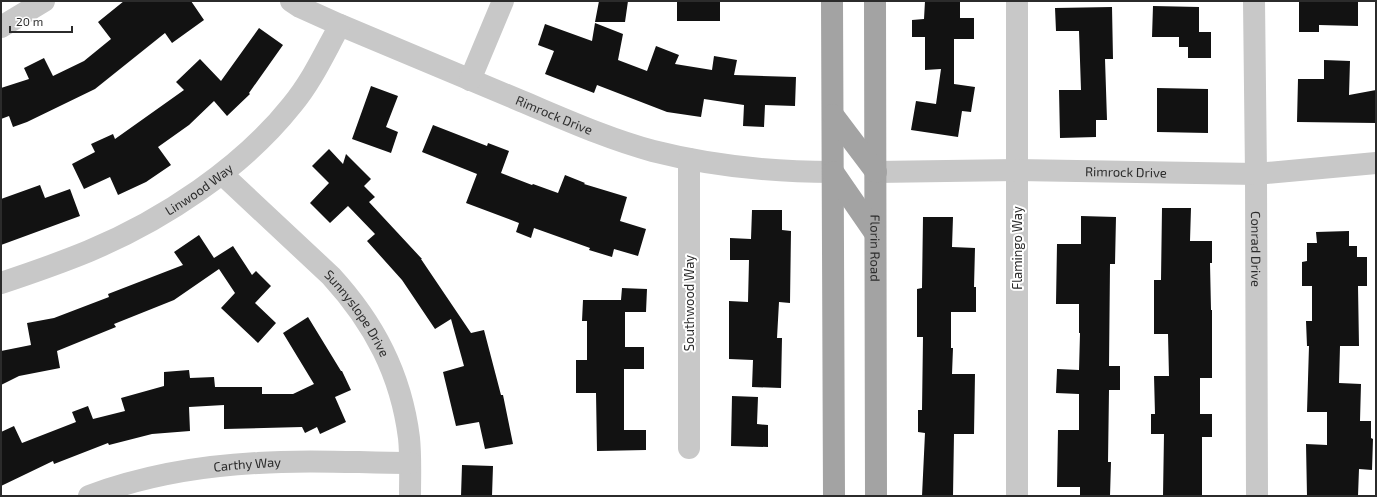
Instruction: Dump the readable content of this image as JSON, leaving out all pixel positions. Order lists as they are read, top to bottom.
{
  "streets": {
    "main road": ["Florin Road"],
    "street": [
      "Rimrock Drive",
      "Linwood Way",
      "Flamingo Way",
      "Conrad Drive",
      "Southwood Way",
      "Sunnyslope Drive",
      "Carthy Way"
    ]
  },
  "crossings": [
    ["Rimrock Drive", "Linwood Way"],
    ["Rimrock Drive", "Florin Road"],
    ["Rimrock Drive", "Flamingo Way"],
    ["Rimrock Drive", "Conrad Drive"],
    ["Rimrock Drive", "Southwood Way"],
    ["Linwood Way", "Sunnyslope Drive"],
    ["Sunnyslope Drive", "Carthy Way"]
  ],
  "scale_bar": "20 m"
}
